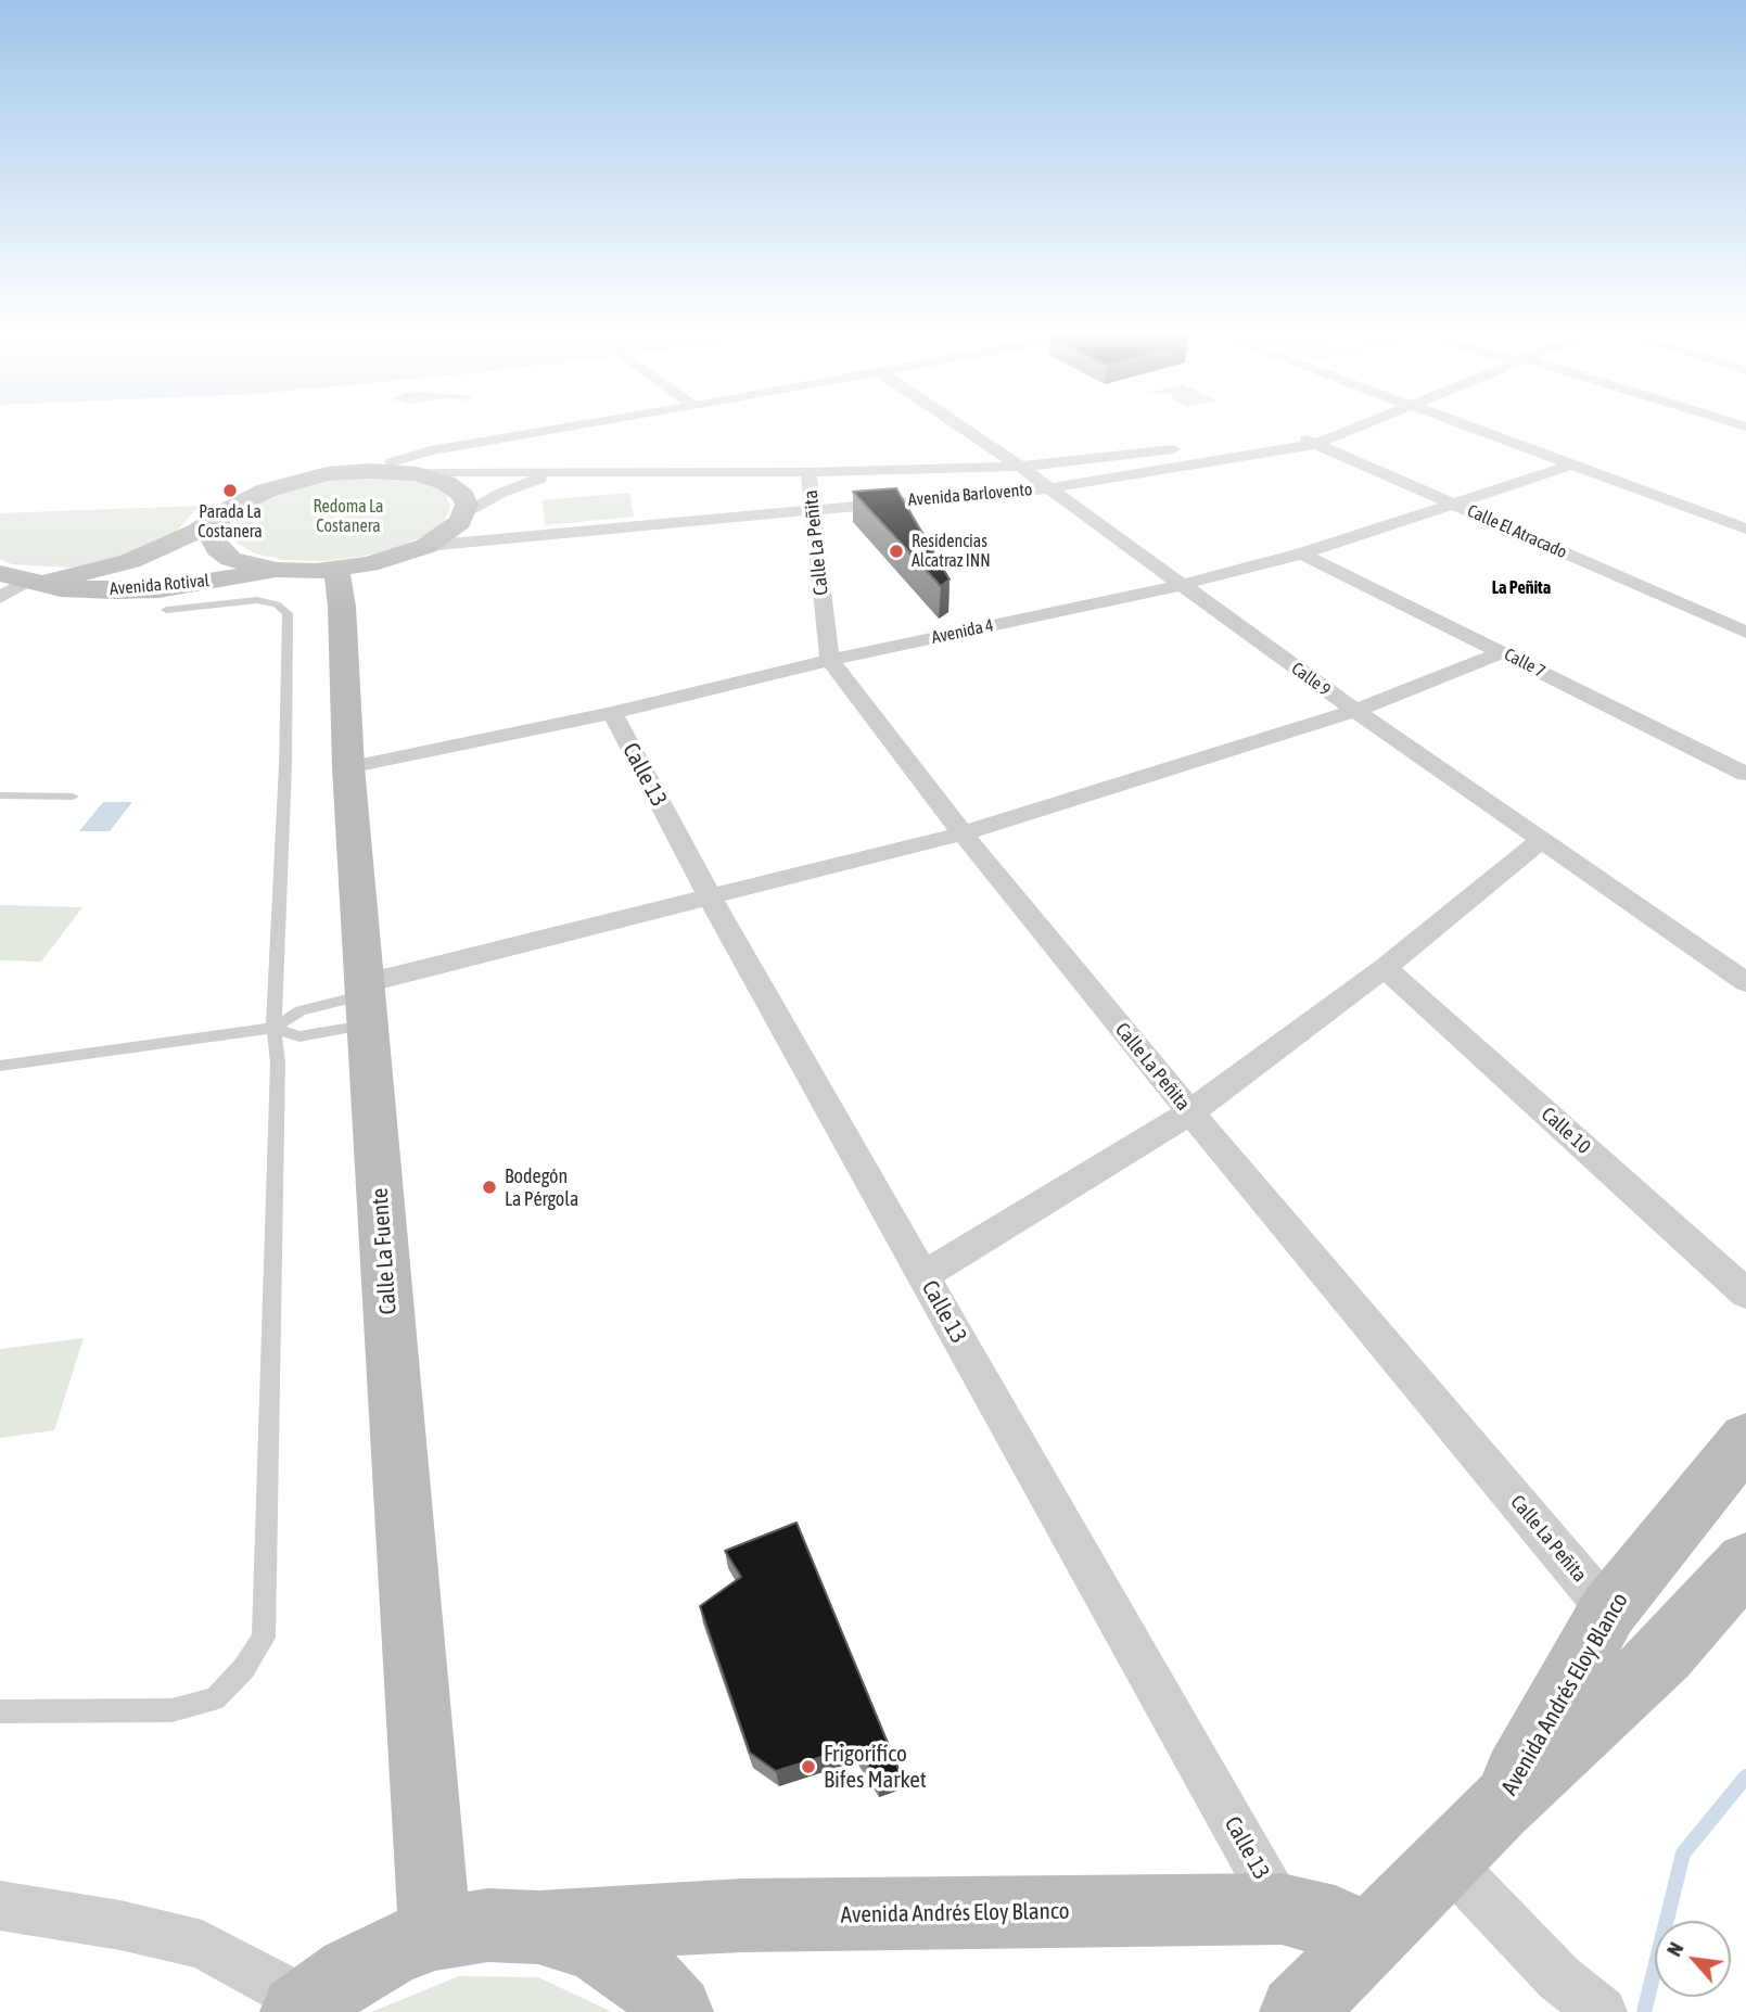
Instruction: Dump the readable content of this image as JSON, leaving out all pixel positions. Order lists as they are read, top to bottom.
{
  "streets": {
    "main road": ["Avenida Rotival", "Calle La Fuente", "Avenida Andrés Eloy Blanco"],
    "street": [
      "Avenida Barlovento",
      "Calle El Atracado",
      "Calle La Peñita",
      "Avenida 4",
      "Calle 7",
      "Calle 9",
      "Calle 13",
      "Calle 10"
    ]
  },
  "crossings": [
    ["Avenida Barlovento", "Calle El Atracado"],
    ["Avenida Barlovento", "Calle La Peñita"],
    ["Avenida Barlovento", "Calle 9"],
    ["Calle El Atracado", "Avenida 4"],
    ["Calle La Peñita", "Avenida 4"],
    ["Calle La Peñita", "Avenida Andrés Eloy Blanco"],
    ["Avenida 4", "Calle 7"],
    ["Avenida 4", "Calle 9"],
    ["Avenida 4", "Calle 13"],
    ["Avenida 4", "Calle La Fuente"],
    ["Calle 13", "Avenida Andrés Eloy Blanco"]
  ],
  "districts": ["La Peñita"],
  "parks": ["Redoma La Costanera"],
  "places": [
    "Parada La Costanera",
    "Residencias Alcatraz INN",
    "Bodegón La Pérgola",
    "Frigorífico Bifes Market"
  ],
  "north": "top left"
}
